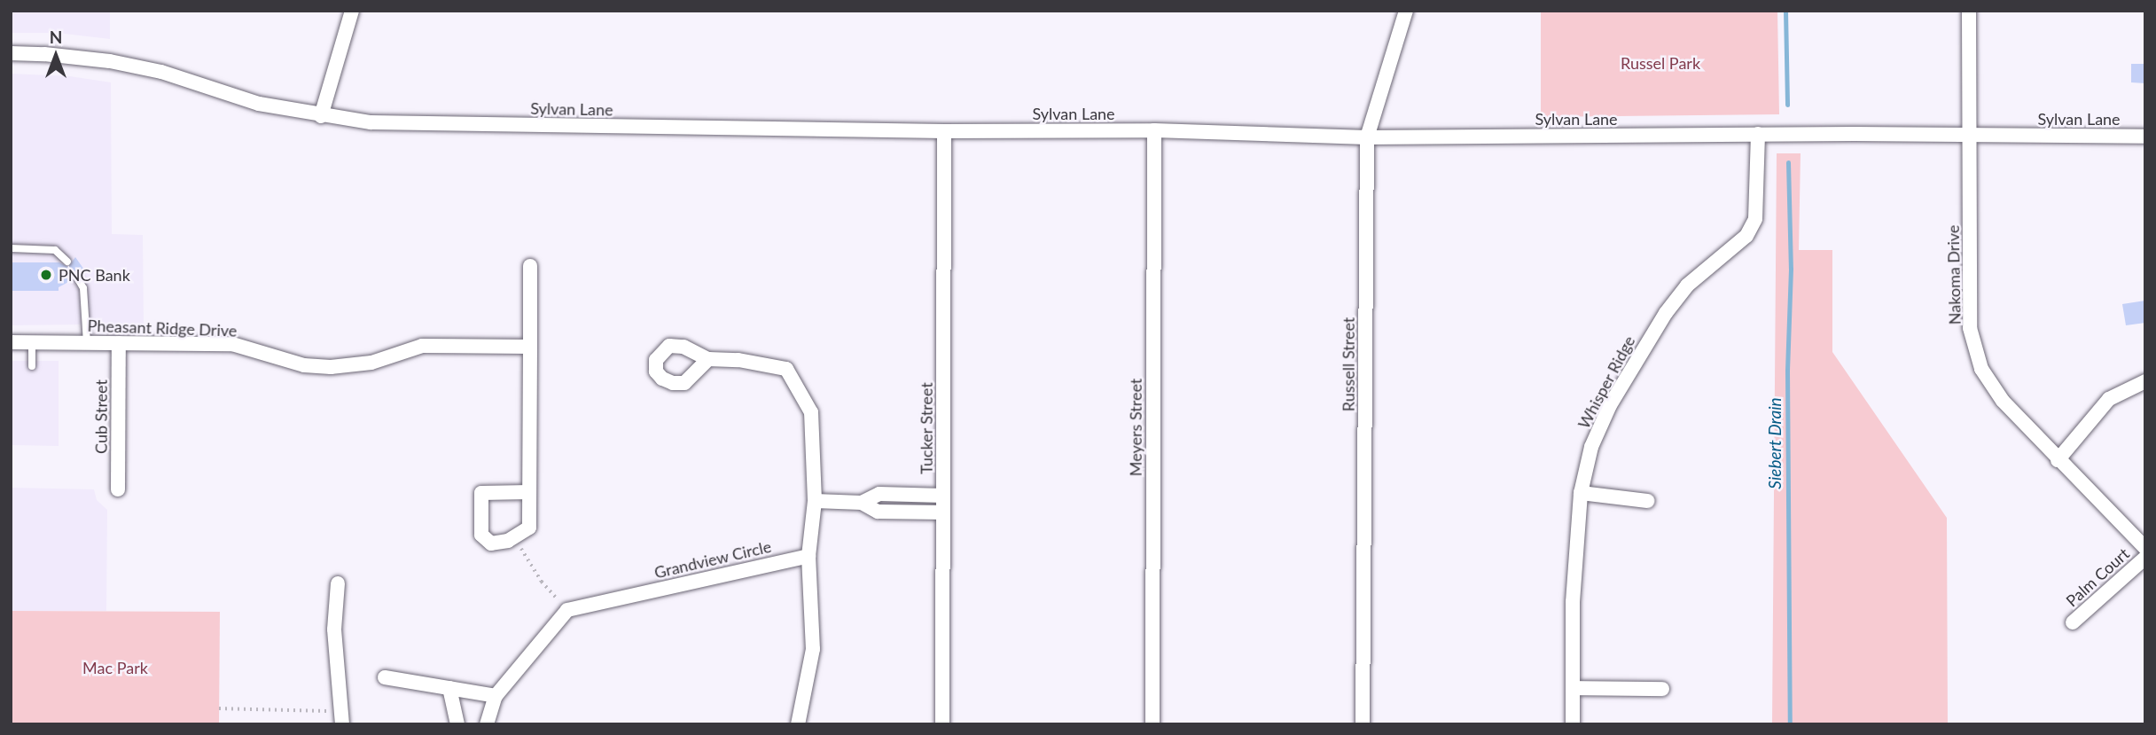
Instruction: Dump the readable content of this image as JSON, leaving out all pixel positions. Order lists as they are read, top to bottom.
{
  "streets": {
    "street": [
      "Sylvan Lane",
      "Nakoma Drive",
      "Pheasant Ridge Drive",
      "Russell Street",
      "Whisper Ridge",
      "Cub Street",
      "Meyers Street",
      "Tucker Street",
      "Grandview Circle",
      "Palm Court"
    ]
  },
  "crossings": [
    ["Sylvan Lane", "Nakoma Drive"],
    ["Sylvan Lane", "Russell Street"],
    ["Sylvan Lane", "Whisper Ridge"],
    ["Sylvan Lane", "Meyers Street"],
    ["Sylvan Lane", "Tucker Street"],
    ["Pheasant Ridge Drive", "Cub Street"]
  ],
  "water": ["Siebert Drain"],
  "parks": ["Russel Park", "Mac Park"],
  "places": ["PNC Bank"],
  "north": "top"
}
